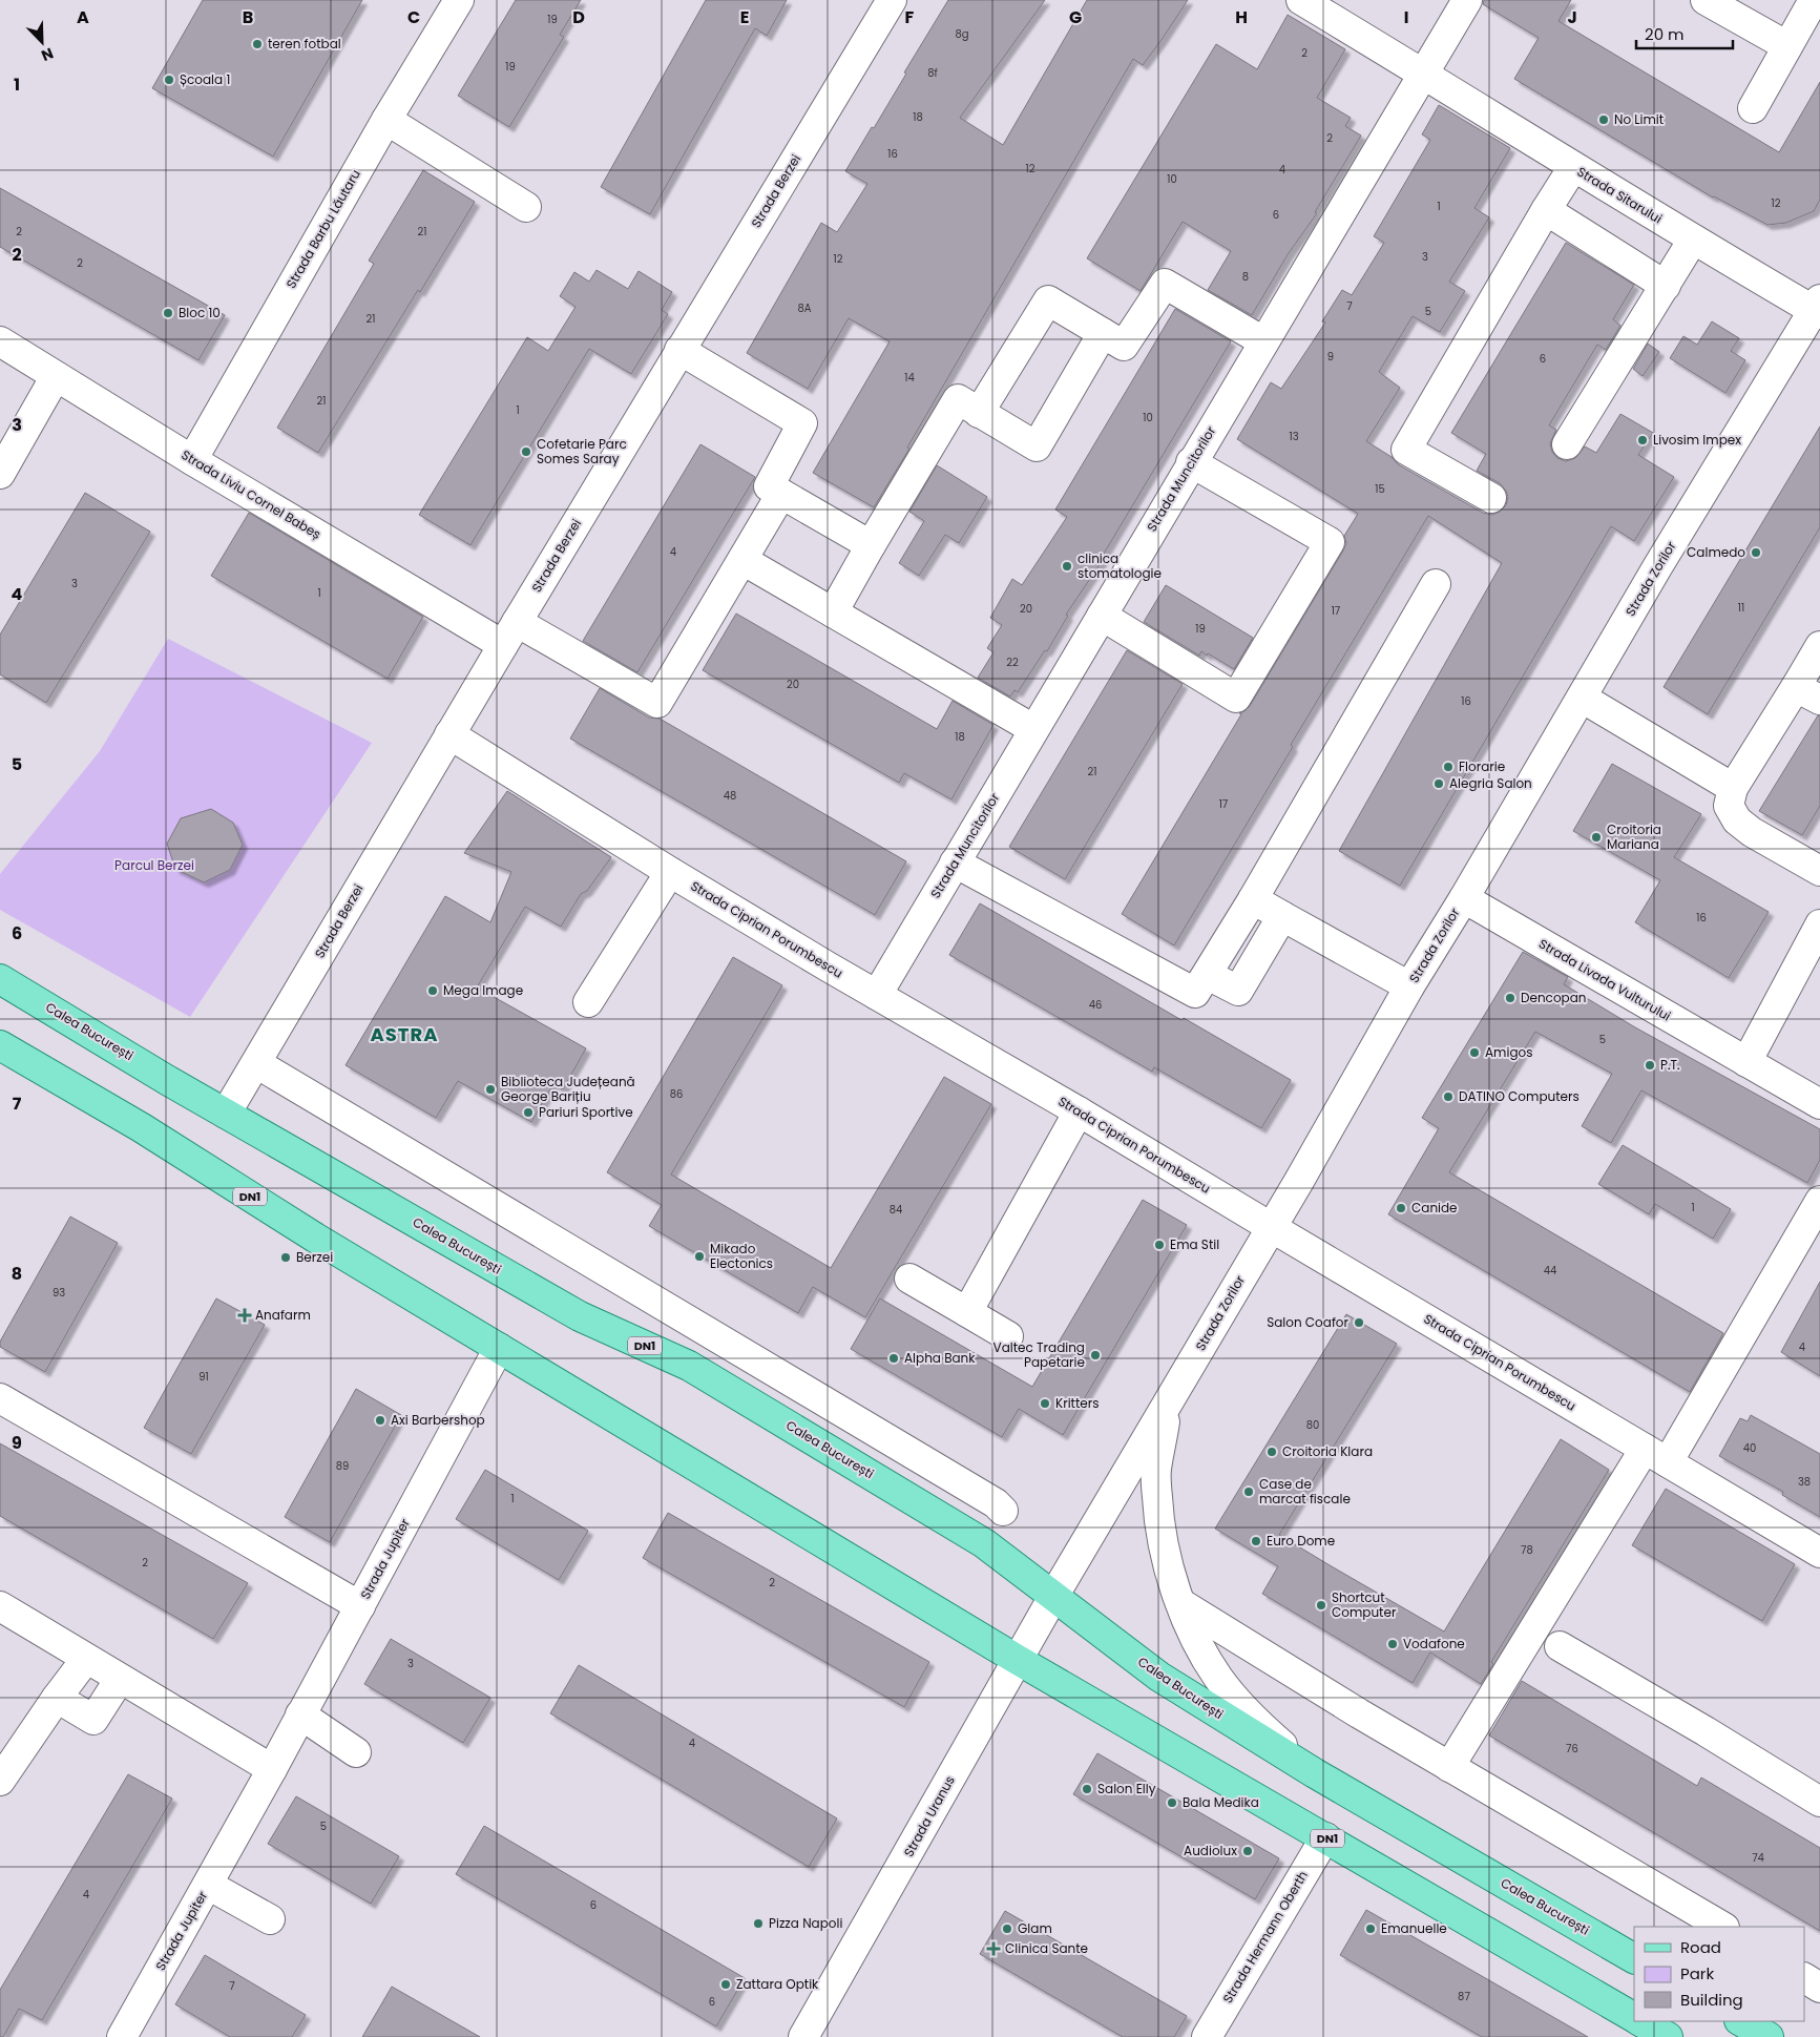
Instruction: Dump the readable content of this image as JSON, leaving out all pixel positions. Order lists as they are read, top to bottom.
{
  "streets": {
    "main road": ["Calea București", "DN1"],
    "street": [
      "Strada Berzei",
      "Strada Sitarului",
      "Strada Barbu Lăutaru",
      "Strada Muncitorilor",
      "Strada Liviu Cornel Babeș",
      "Strada Zorilor",
      "Strada Ciprian Porumbescu",
      "Strada Livada Vulturului",
      "Strada Jupiter",
      "Strada Uranus",
      "Strada Hermann Oberth"
    ]
  },
  "crossings": [
    ["Strada Berzei", "Strada Liviu Cornel Babeș"],
    ["Strada Berzei", "Strada Ciprian Porumbescu"],
    ["Strada Berzei", "Calea București"],
    ["Strada Sitarului", "Strada Muncitorilor"],
    ["Strada Sitarului", "Strada Zorilor"],
    ["Strada Barbu Lăutaru", "Strada Liviu Cornel Babeș"],
    ["Strada Muncitorilor", "Strada Ciprian Porumbescu"],
    ["Strada Zorilor", "Strada Ciprian Porumbescu"],
    ["Strada Zorilor", "Strada Livada Vulturului"],
    ["Strada Zorilor", "Calea București"],
    ["Strada Zorilor", "Strada Uranus"],
    ["Calea București", "Strada Uranus"],
    ["DN1", "Strada Jupiter"],
    ["DN1", "Strada Uranus"],
    ["DN1", "Strada Hermann Oberth"]
  ],
  "districts": ["ASTRA"],
  "parks": ["Parcul Berzei"],
  "places": {
    "other": [
      "teren fotbal",
      "Școala 1",
      "No Limit",
      "Bloc 10",
      "Livosim Impex",
      "Cofetarie Parc Somes Saray",
      "Calmedo",
      "clinica stomatologie",
      "Florarie",
      "Alegria Salon",
      "Croitoria Mariana",
      "Mega Image",
      "Dencopan",
      "Amigos",
      "P.T.",
      "Biblioteca Județeană George Barițiu",
      "DATINO Computers",
      "Pariuri Sportive",
      "Canide",
      "Ema Stil",
      "Mikado Electonics",
      "Berzei",
      "Salon Coafor",
      "Valtec Trading Papetarie",
      "Alpha Bank",
      "Kritters",
      "Axi Barbershop",
      "Croitoria Klara",
      "Case de marcat fiscale",
      "Euro Dome",
      "Shortcut Computer",
      "Vodafone",
      "Salon Elly",
      "Bala Medika",
      "Audiolux",
      "Pizza Napoli",
      "Glam",
      "Emanuelle",
      "Zattara Optik"
    ],
    "health": ["Anafarm", "Clinica Sante"]
  },
  "house_numbers": [
    "19",
    "8g",
    "2",
    "19",
    "8f",
    "18",
    "2",
    "16",
    "12",
    "4",
    "10",
    "12",
    "1",
    "6",
    "2",
    "21",
    "3",
    "12",
    "2",
    "8",
    "7",
    "8A",
    "5",
    "21",
    "9",
    "6",
    "14",
    "21",
    "1",
    "10",
    "13",
    "15",
    "4",
    "3",
    "1",
    "11",
    "20",
    "17",
    "19",
    "22",
    "20",
    "16",
    "18",
    "21",
    "48",
    "17",
    "16",
    "46",
    "5",
    "86",
    "1",
    "84",
    "44",
    "93",
    "4",
    "91",
    "80",
    "40",
    "89",
    "38",
    "1",
    "78",
    "2",
    "2",
    "3",
    "4",
    "76",
    "5",
    "74",
    "4",
    "6",
    "7",
    "87",
    "6"
  ],
  "legend": ["Road", "Park", "Building"],
  "scale_bar": "20 m",
  "north": "bottom right",
  "grid": {
    "columns": [
      "A",
      "B",
      "C",
      "D",
      "E",
      "F",
      "G",
      "H",
      "I",
      "J"
    ],
    "rows": [
      "1",
      "2",
      "3",
      "4",
      "5",
      "6",
      "7",
      "8",
      "9"
    ]
  }
}
